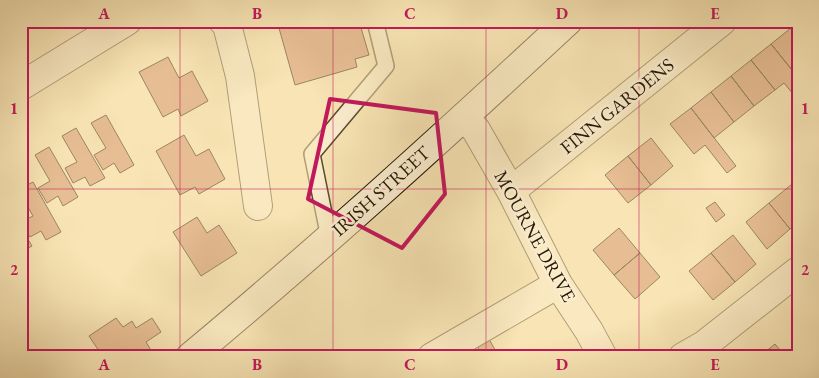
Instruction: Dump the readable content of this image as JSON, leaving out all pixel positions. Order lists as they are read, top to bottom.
{
  "streets": {
    "street": ["FINN GARDENS", "IRISH STREET", "MOURNE DRIVE"]
  },
  "crossings": [
    ["FINN GARDENS", "MOURNE DRIVE"],
    ["IRISH STREET", "MOURNE DRIVE"]
  ],
  "grid": {
    "columns": [
      "A",
      "B",
      "C",
      "D",
      "E"
    ],
    "rows": ["1", "2"]
  }
}
